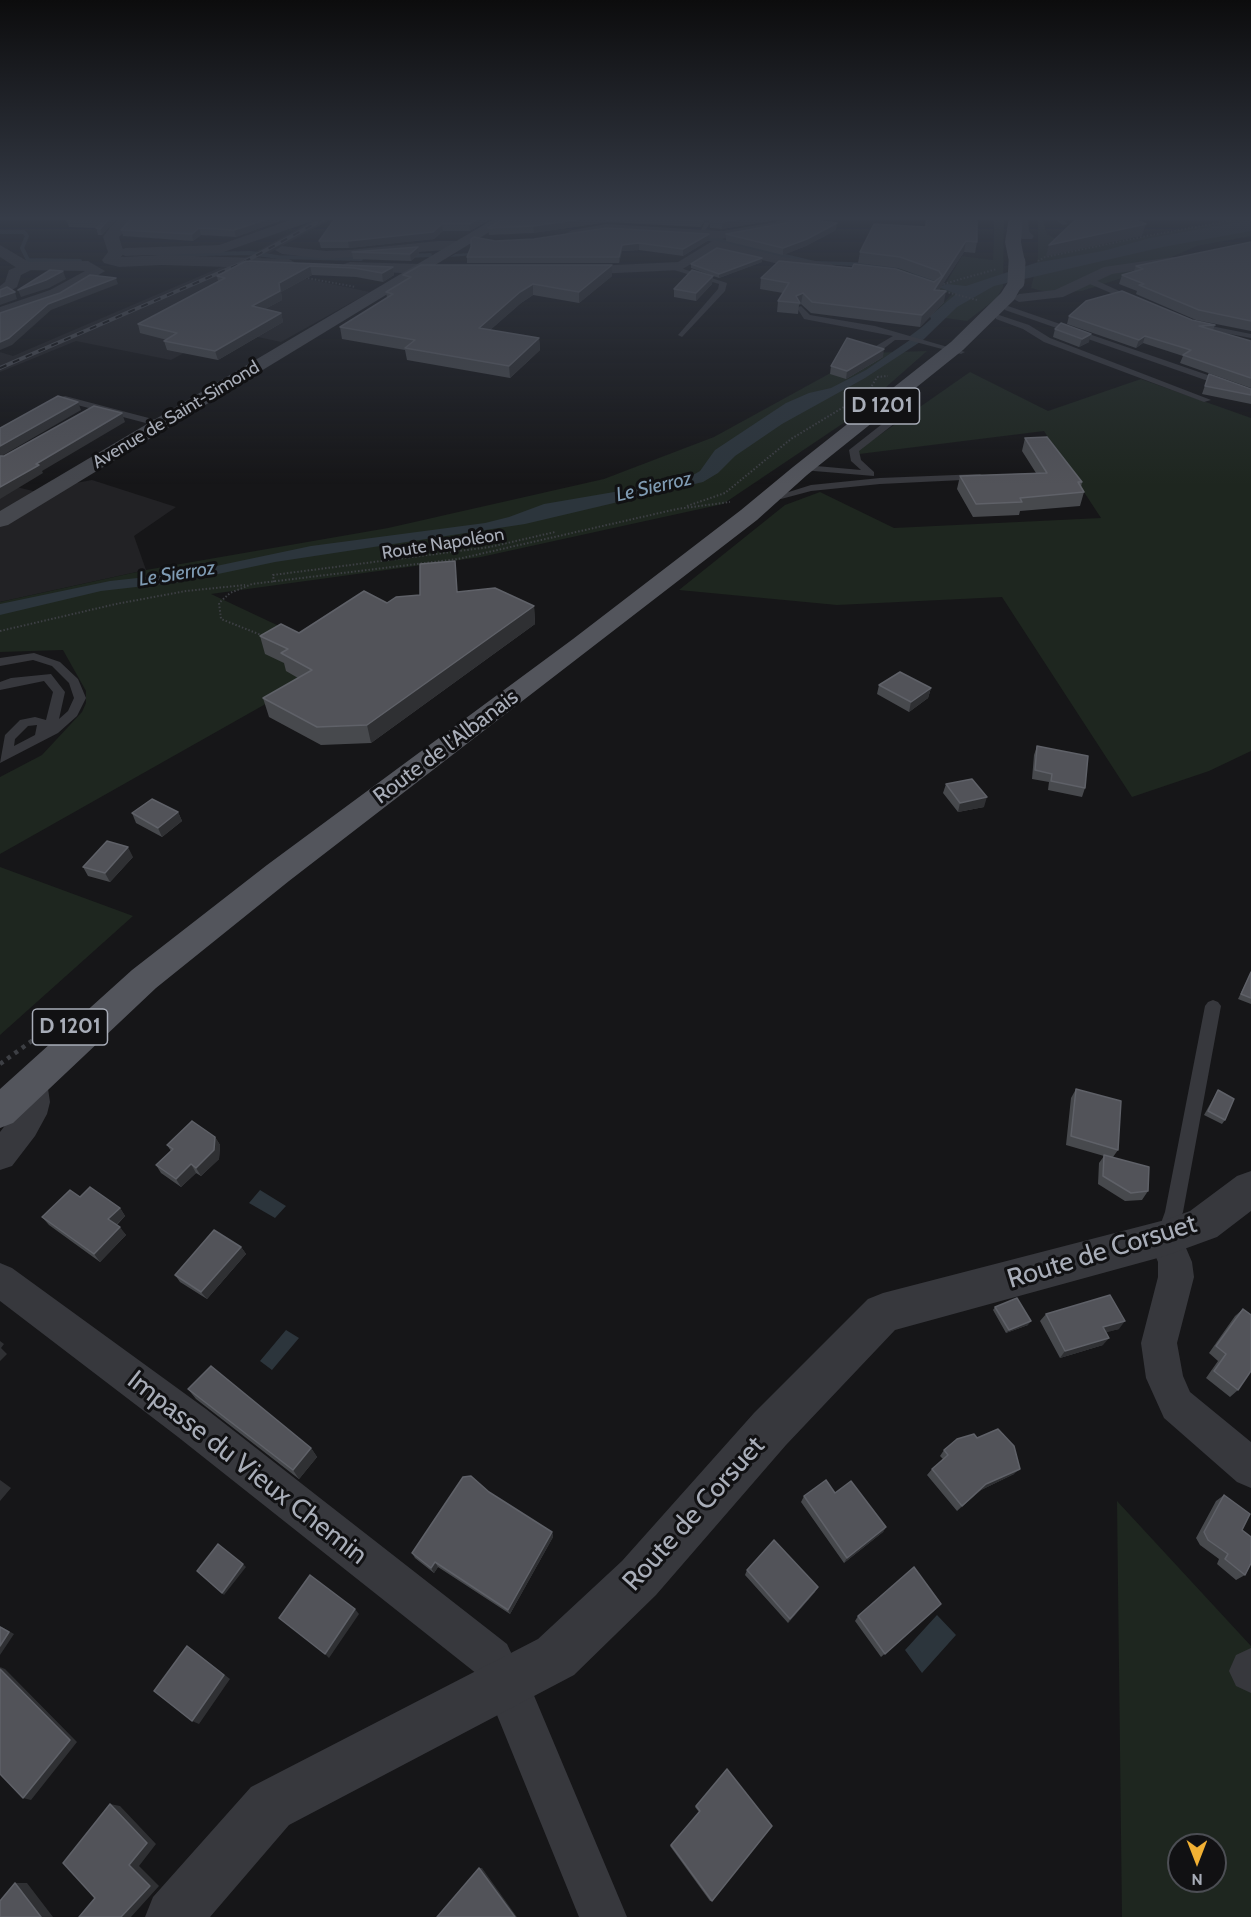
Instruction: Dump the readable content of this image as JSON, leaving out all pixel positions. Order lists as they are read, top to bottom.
{
  "streets": {
    "main road": ["D 1201", "Avenue de Saint-Simond", "Route de l'Albanais"],
    "street": ["Route de Corsuet", "Impasse du Vieux Chemin"],
    "path": ["Route Napoléon"]
  },
  "crossings": [
    ["D 1201", "Route Napoléon"],
    ["D 1201", "Route de l'Albanais"],
    ["Route Napoléon", "Route de l'Albanais"],
    ["Route de Corsuet", "Impasse du Vieux Chemin"]
  ],
  "water": ["Le Sierroz"],
  "north": "bottom"
}
